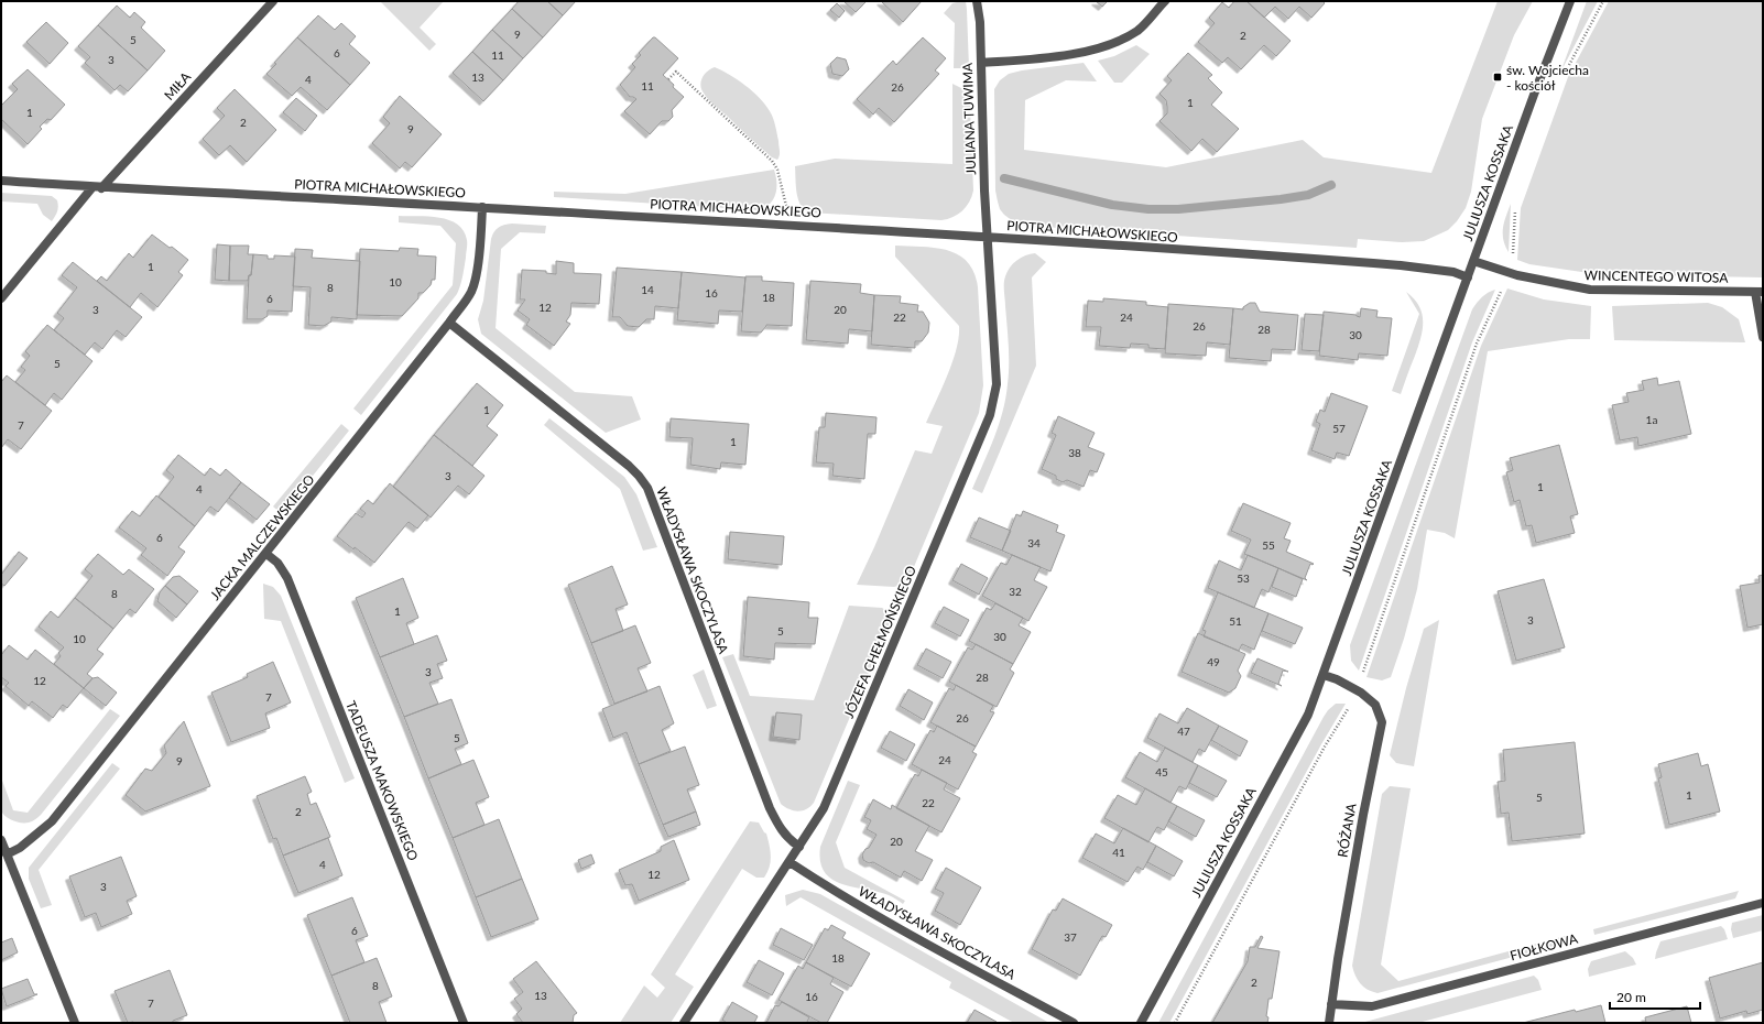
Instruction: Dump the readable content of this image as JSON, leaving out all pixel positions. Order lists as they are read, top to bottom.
{
  "streets": {
    "street": [
      "MIŁA",
      "JULIANA TUWIMA",
      "JULIUSZA KOSSAKA",
      "PIOTRA MICHAŁOWSKIEGO",
      "WINCENTEGO WITOSA",
      "JACKA MALCZEWSKIEGO",
      "WŁADYSŁAWA SKOCZYLASA",
      "JÓZEFA CHEŁMOŃSKIEGO",
      "TADEUSZA MAKOWSKIEGO",
      "RÓŻANA",
      "FIOŁKOWA"
    ]
  },
  "crossings": [
    ["MIŁA", "PIOTRA MICHAŁOWSKIEGO"],
    ["JULIANA TUWIMA", "PIOTRA MICHAŁOWSKIEGO"],
    ["JULIANA TUWIMA", "JÓZEFA CHEŁMOŃSKIEGO"],
    ["JULIUSZA KOSSAKA", "PIOTRA MICHAŁOWSKIEGO"],
    ["JULIUSZA KOSSAKA", "WINCENTEGO WITOSA"],
    ["JULIUSZA KOSSAKA", "RÓŻANA"],
    ["PIOTRA MICHAŁOWSKIEGO", "JACKA MALCZEWSKIEGO"],
    ["PIOTRA MICHAŁOWSKIEGO", "JÓZEFA CHEŁMOŃSKIEGO"],
    ["JACKA MALCZEWSKIEGO", "WŁADYSŁAWA SKOCZYLASA"],
    ["JACKA MALCZEWSKIEGO", "TADEUSZA MAKOWSKIEGO"],
    ["WŁADYSŁAWA SKOCZYLASA", "JÓZEFA CHEŁMOŃSKIEGO"],
    ["RÓŻANA", "FIOŁKOWA"]
  ],
  "places": {
    "transit": ["św. Wojciecha - kościół"]
  },
  "house_numbers": [
    "9",
    "2",
    "5",
    "6",
    "11",
    "3",
    "13",
    "4",
    "11",
    "26",
    "1",
    "1",
    "2",
    "9",
    "1",
    "10",
    "8",
    "14",
    "16",
    "18",
    "6",
    "12",
    "3",
    "20",
    "22",
    "24",
    "26",
    "28",
    "30",
    "5",
    "1",
    "1a",
    "7",
    "57",
    "1",
    "38",
    "3",
    "1",
    "4",
    "6",
    "34",
    "55",
    "53",
    "32",
    "8",
    "1",
    "3",
    "51",
    "5",
    "30",
    "10",
    "49",
    "3",
    "28",
    "12",
    "7",
    "26",
    "47",
    "5",
    "24",
    "9",
    "45",
    "1",
    "5",
    "22",
    "2",
    "20",
    "41",
    "4",
    "12",
    "3",
    "6",
    "37",
    "18",
    "2",
    "8",
    "13",
    "16",
    "7"
  ],
  "scale_bar": "20 m"
}
